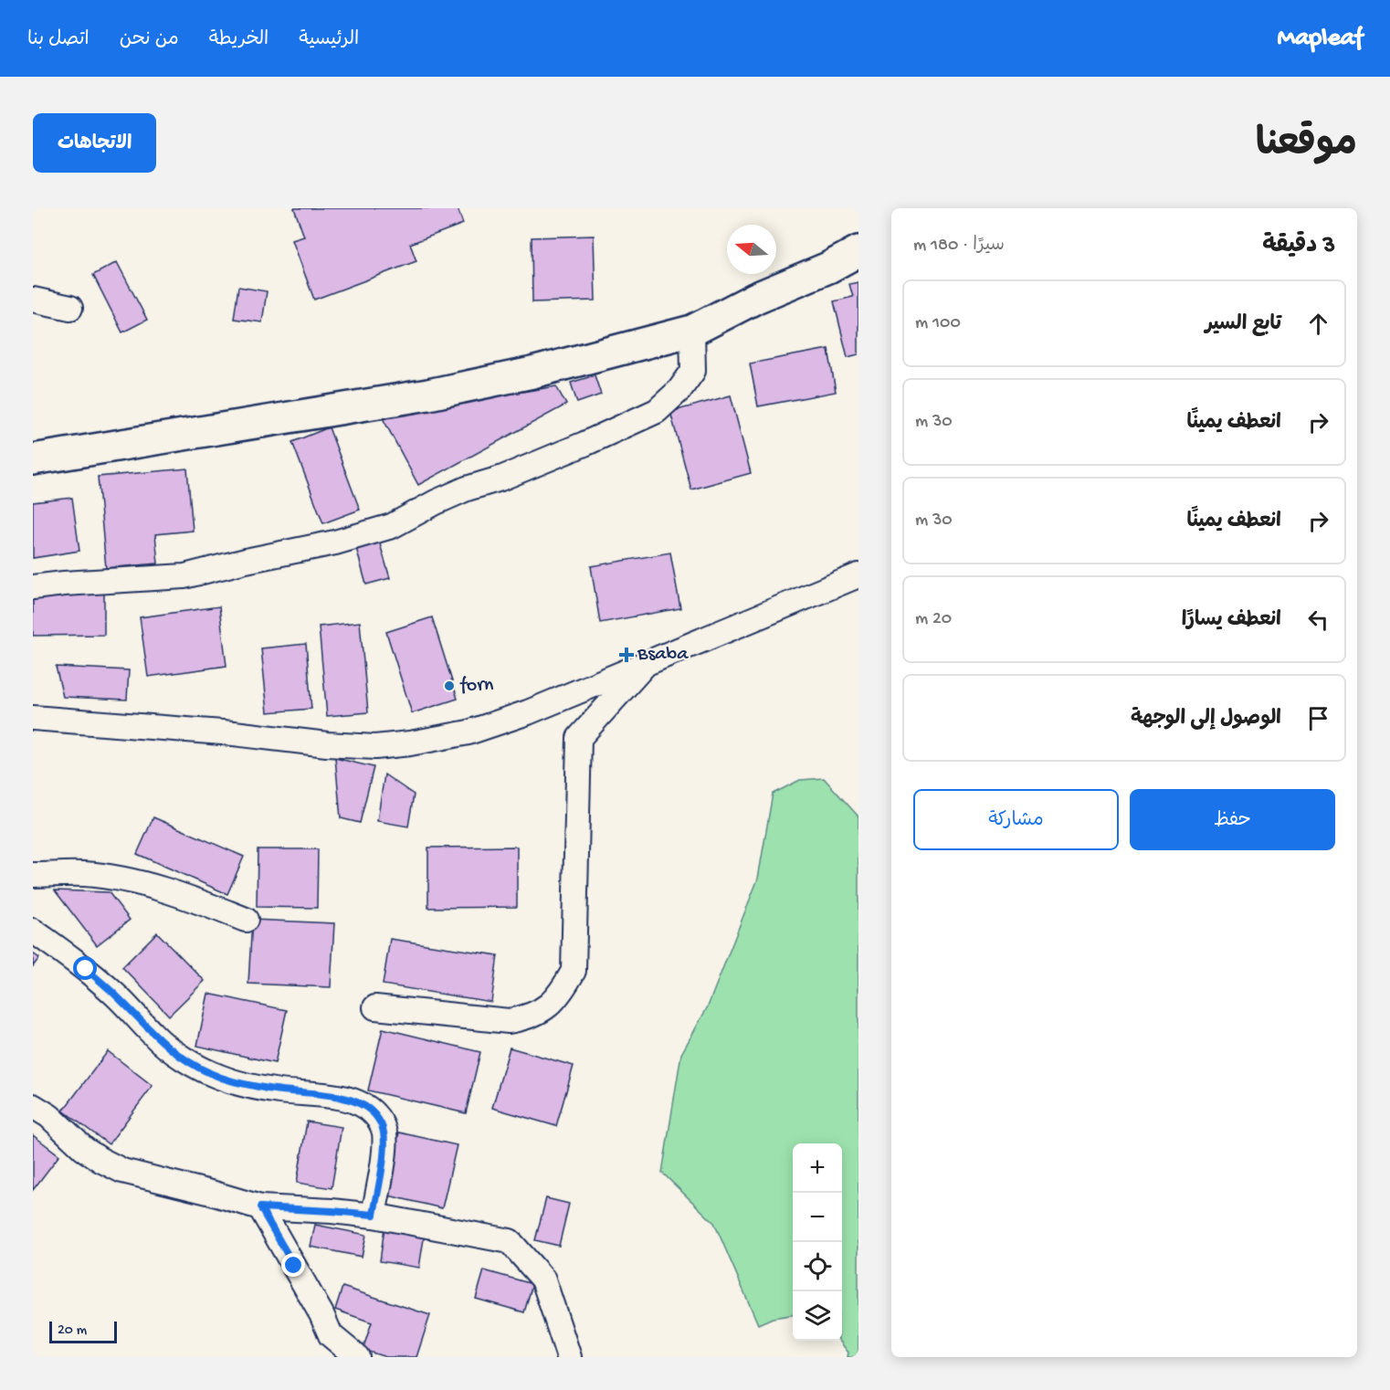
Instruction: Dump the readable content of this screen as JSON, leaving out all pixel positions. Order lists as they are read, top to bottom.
{
  "places": {
    "health": ["Bsaba"],
    "other": ["forn"]
  },
  "scale_bar": "20 m",
  "north": "left",
  "page": {
    "header": "Mapleaf",
    "nav": [
      "الرئيسية",
      "الخريطة",
      "من نحن",
      "اتصل بنا"
    ],
    "title": "موقعنا",
    "buttons": [
      "الاتجاهات",
      ["حفظ", "مشاركة"]
    ],
    "heading": ["3 دقيقة", "سيرًا · 180 m"],
    "list": [
      ["تابع السير", "100 m"],
      ["انعطف يمينًا", "30 m"],
      ["انعطف يمينًا", "30 m"],
      ["انعطف يسارًا", "20 m"],
      "الوصول إلى الوجهة"
    ],
    "map_buttons": ["+", "−"],
    "scale": "20 m"
  }
}
